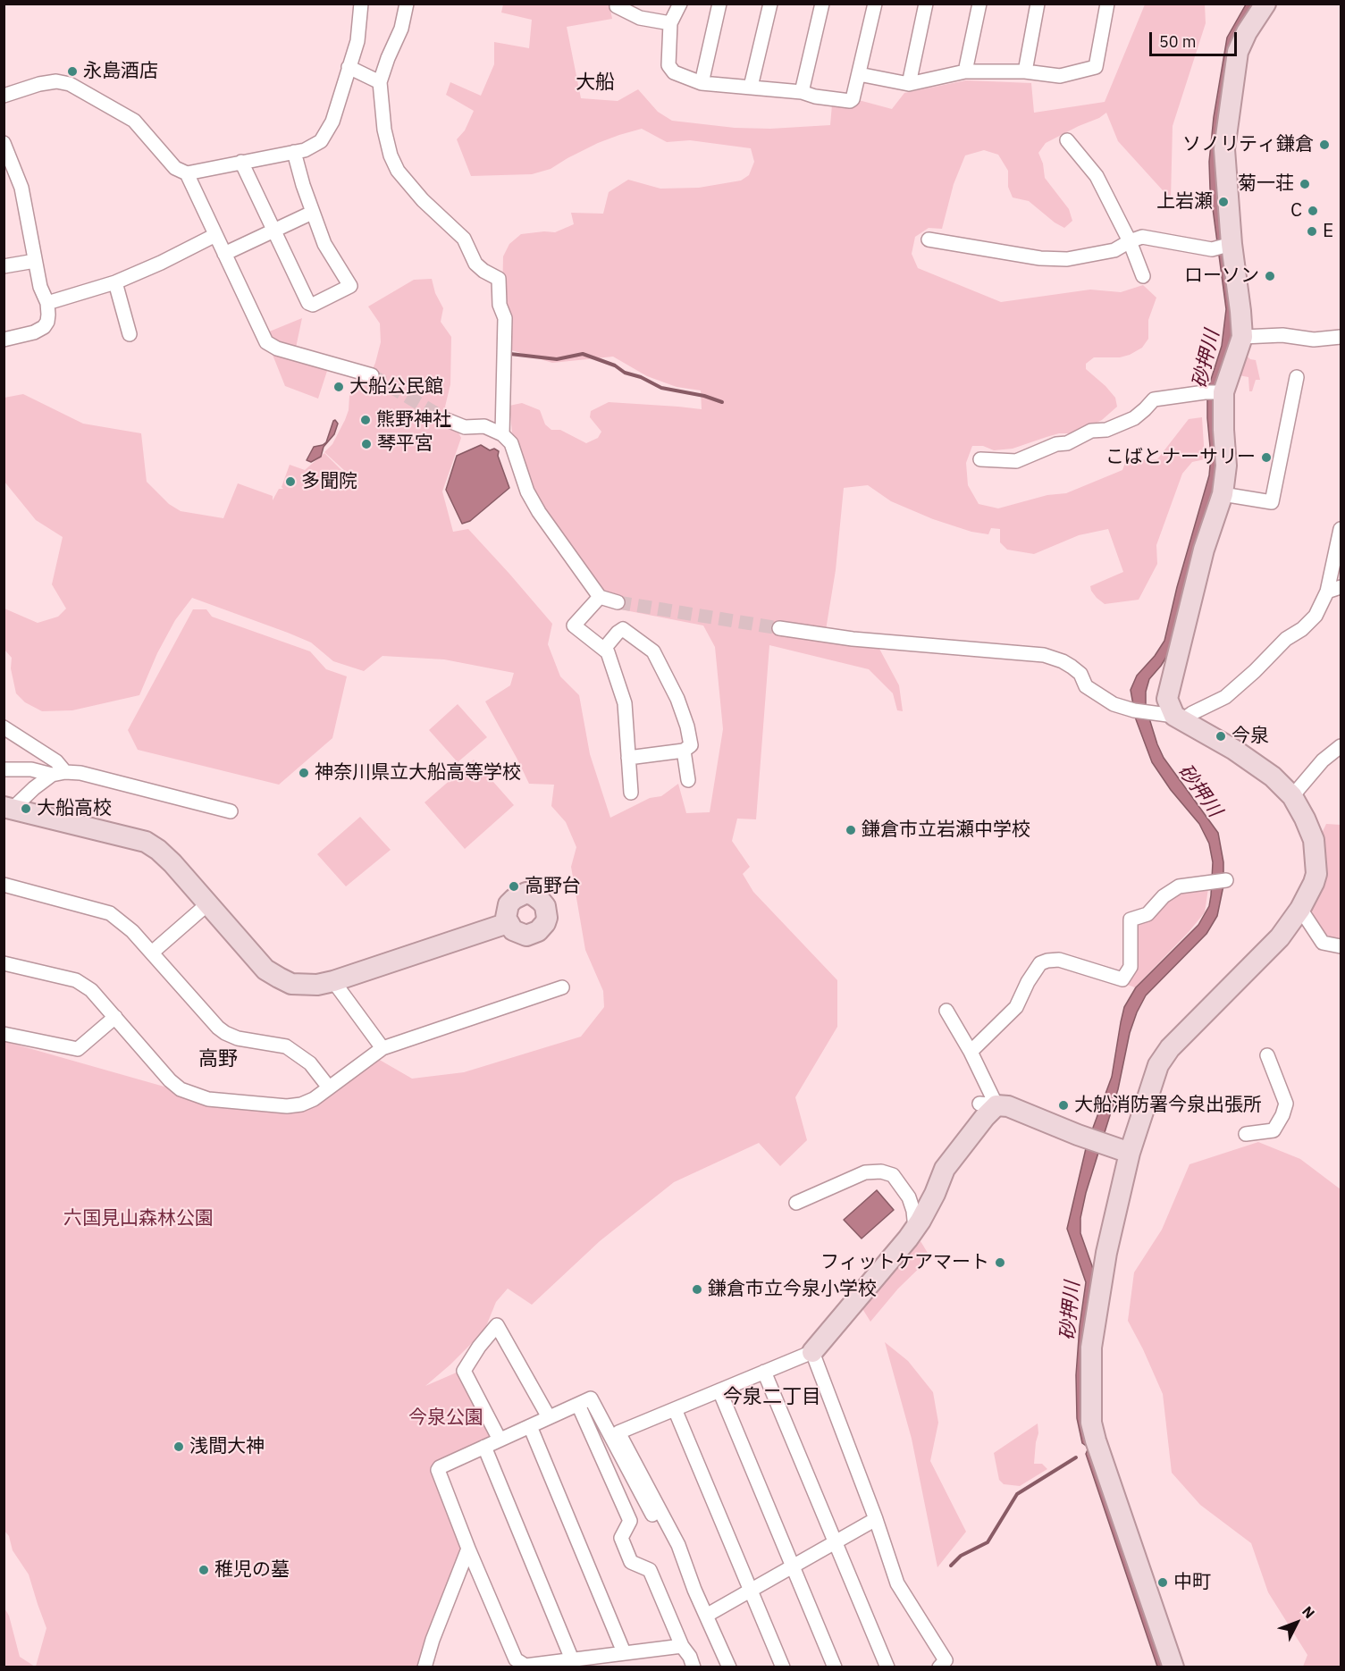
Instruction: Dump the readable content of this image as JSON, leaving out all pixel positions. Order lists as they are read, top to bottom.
{
  "districts": ["大船", "高野", "今泉二丁目"],
  "water": ["砂押川"],
  "parks": ["六国見山森林公園", "今泉公園"],
  "places": [
    "永島酒店",
    "ソノリティ鎌倉",
    "菊一荘",
    "上岩瀬",
    "C",
    "E",
    "ローソン",
    "大船公民館",
    "熊野神社",
    "琴平宮",
    "こばとナーサリー",
    "多聞院",
    "今泉",
    "神奈川県立大船高等学校",
    "大船高校",
    "鎌倉市立岩瀬中学校",
    "高野台",
    "大船消防署今泉出張所",
    "フィットケアマート",
    "鎌倉市立今泉小学校",
    "浅間大神",
    "稚児の墓",
    "中町"
  ],
  "scale_bar": "50 m",
  "north": "top right"
}
